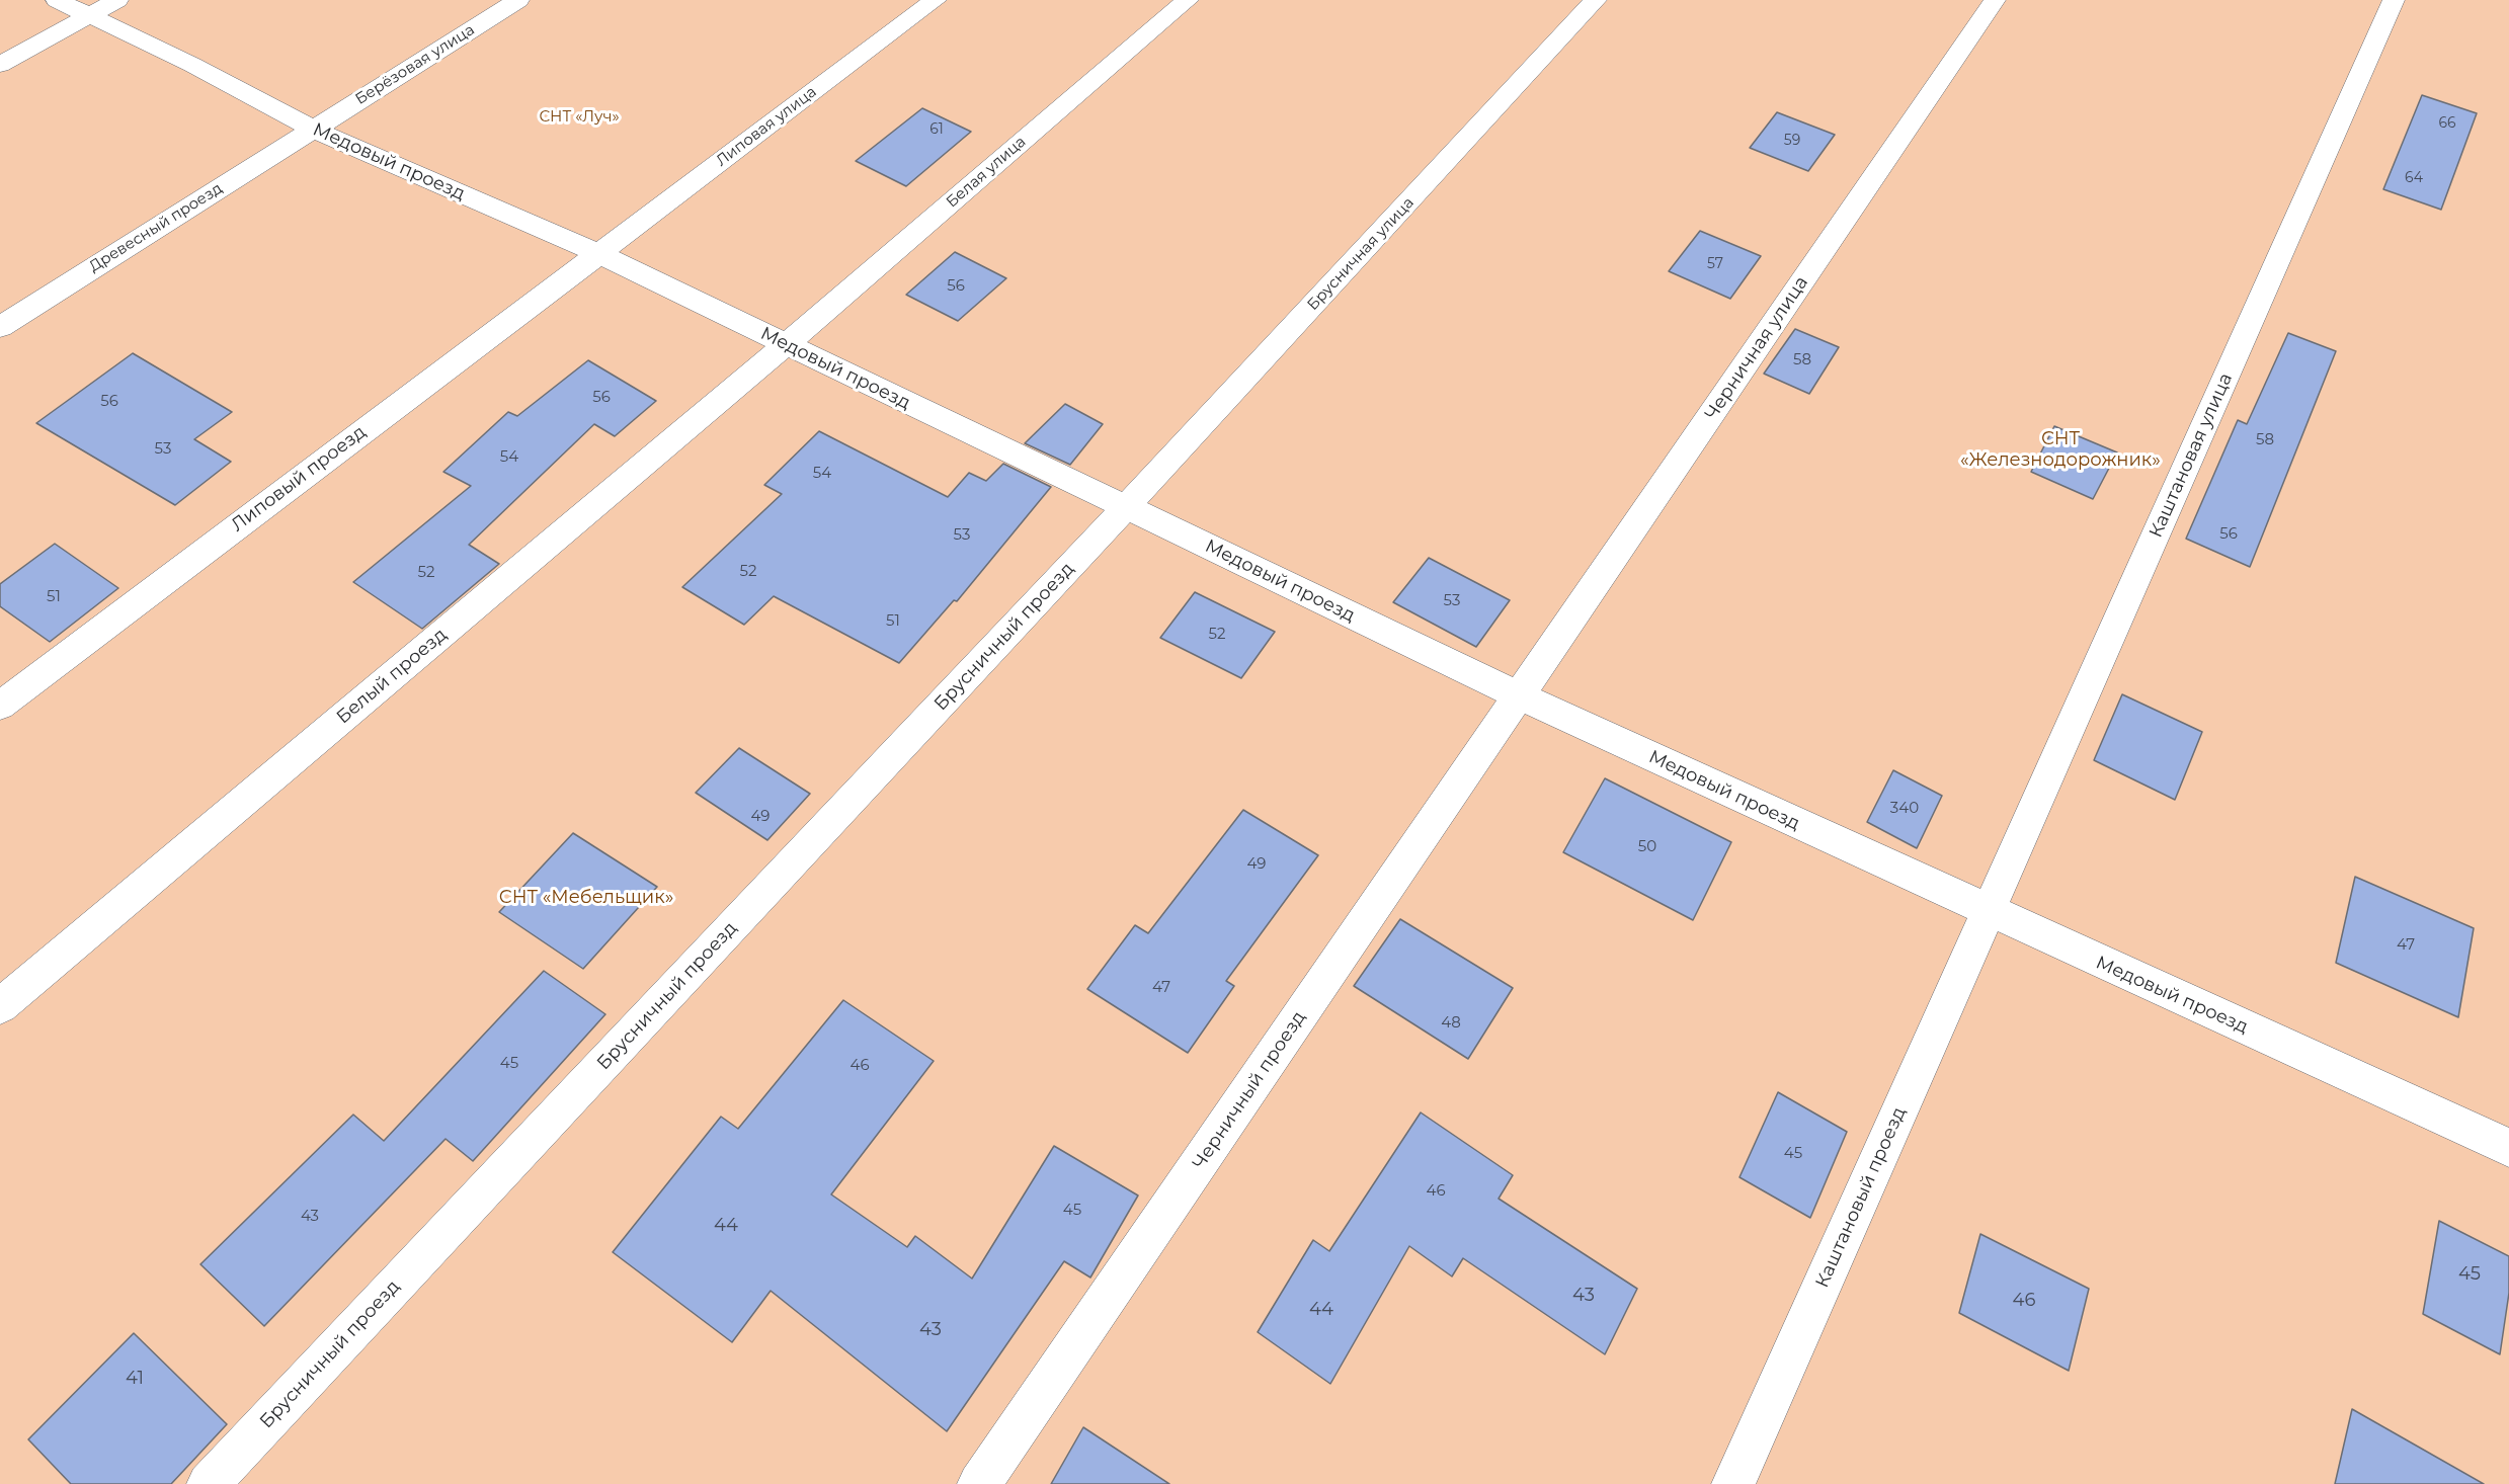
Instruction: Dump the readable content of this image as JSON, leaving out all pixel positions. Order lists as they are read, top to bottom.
{
  "streets": {
    "street": [
      "Берёзовая улица",
      "Липовая улица",
      "Медовый проезд",
      "Белая улица",
      "Древесный проезд",
      "Брусничная улица",
      "Черничная улица",
      "Каштановая улица",
      "Липовый проезд",
      "Брусничный проезд",
      "Белый проезд",
      "Черничный проезд",
      "Каштановый проезд"
    ]
  },
  "crossings": [
    ["Берёзовая улица", "Медовый проезд"],
    ["Берёзовая улица", "Древесный проезд"],
    ["Липовая улица", "Медовый проезд"],
    ["Липовая улица", "Липовый проезд"],
    ["Медовый проезд", "Белая улица"],
    ["Медовый проезд", "Древесный проезд"],
    ["Медовый проезд", "Брусничная улица"],
    ["Медовый проезд", "Черничная улица"],
    ["Медовый проезд", "Каштановая улица"],
    ["Медовый проезд", "Липовый проезд"],
    ["Медовый проезд", "Брусничный проезд"],
    ["Медовый проезд", "Белый проезд"],
    ["Медовый проезд", "Черничный проезд"],
    ["Медовый проезд", "Каштановый проезд"],
    ["Белая улица", "Белый проезд"],
    ["Брусничная улица", "Брусничный проезд"],
    ["Черничная улица", "Черничный проезд"],
    ["Каштановая улица", "Каштановый проезд"]
  ],
  "parks": ["СНТ «Луч»", "СНТ «Железнодорожник»", "СНТ «Мебельщик»"],
  "house_numbers": [
    "66",
    "61",
    "59",
    "64",
    "57",
    "56",
    "58",
    "56",
    "56",
    "58",
    "53",
    "54",
    "54",
    "56",
    "53",
    "52",
    "52",
    "51",
    "53",
    "51",
    "52",
    "340",
    "49",
    "50",
    "49",
    "47",
    "47",
    "48",
    "45",
    "46",
    "45",
    "46",
    "45",
    "43",
    "44",
    "45",
    "43",
    "46",
    "44",
    "43",
    "41"
  ]
}
